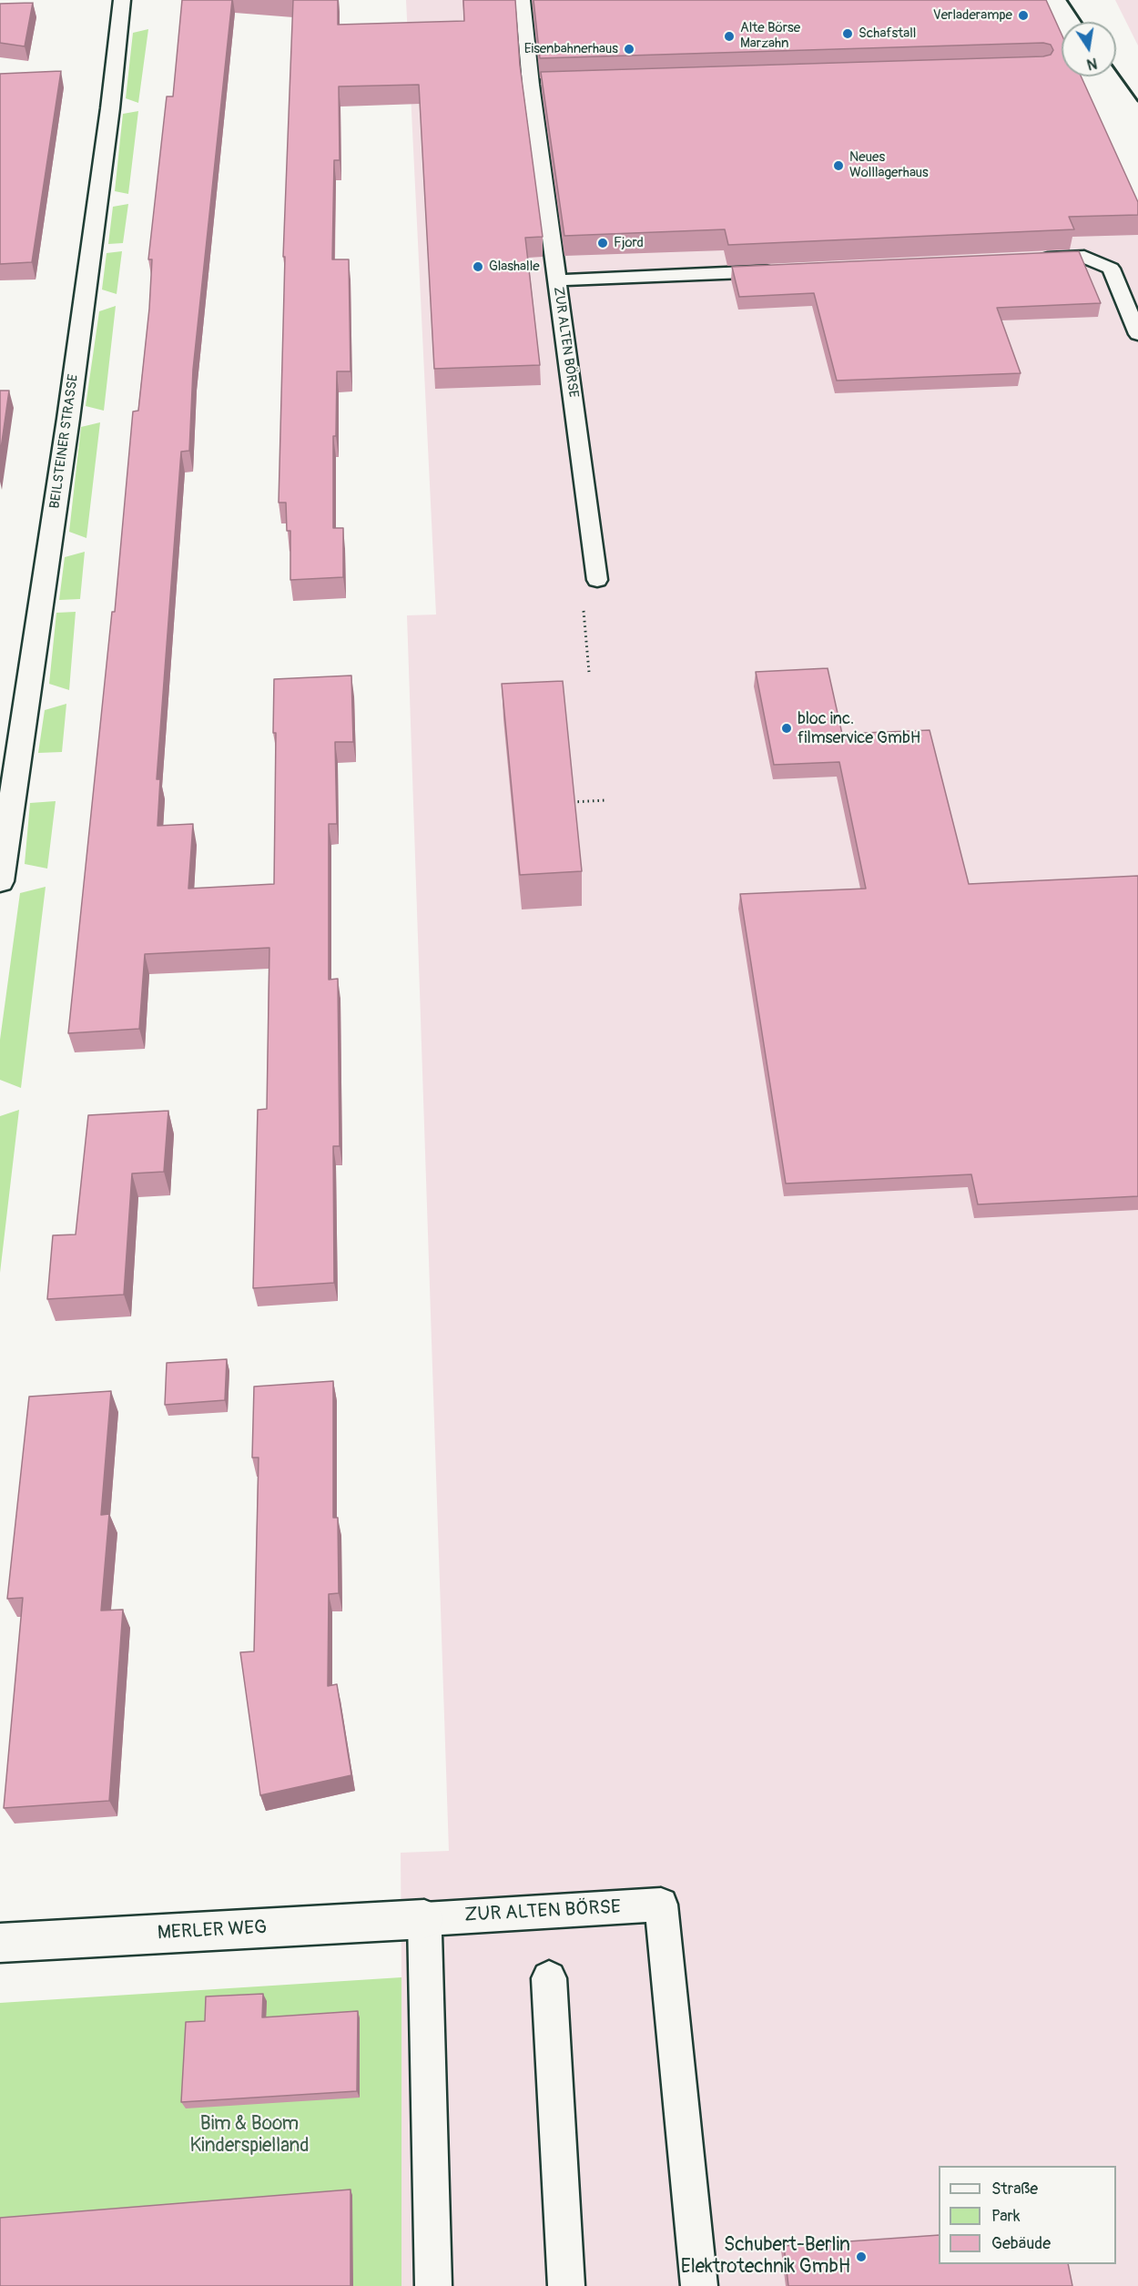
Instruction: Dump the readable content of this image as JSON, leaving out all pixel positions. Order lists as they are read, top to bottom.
{
  "streets": {
    "street": ["BEILSTEINER STRASSE", "MERLER WEG"],
    "lane": ["ZUR ALTEN BÖRSE"]
  },
  "crossings": [
    ["ZUR ALTEN BÖRSE", "MERLER WEG"]
  ],
  "parks": ["Bim & Boom Kinderspielland"],
  "places": [
    "Verladerampe",
    "Schafstall",
    "Alte Börse Marzahn",
    "Eisenbahnerhaus",
    "Neues Wolllagerhaus",
    "Fjord",
    "Glashalle",
    "bloc inc. filmservice GmbH",
    "Schubert-Berlin Elektrotechnik GmbH"
  ],
  "legend": ["Straße", "Park", "Gebäude"],
  "north": "bottom"
}
